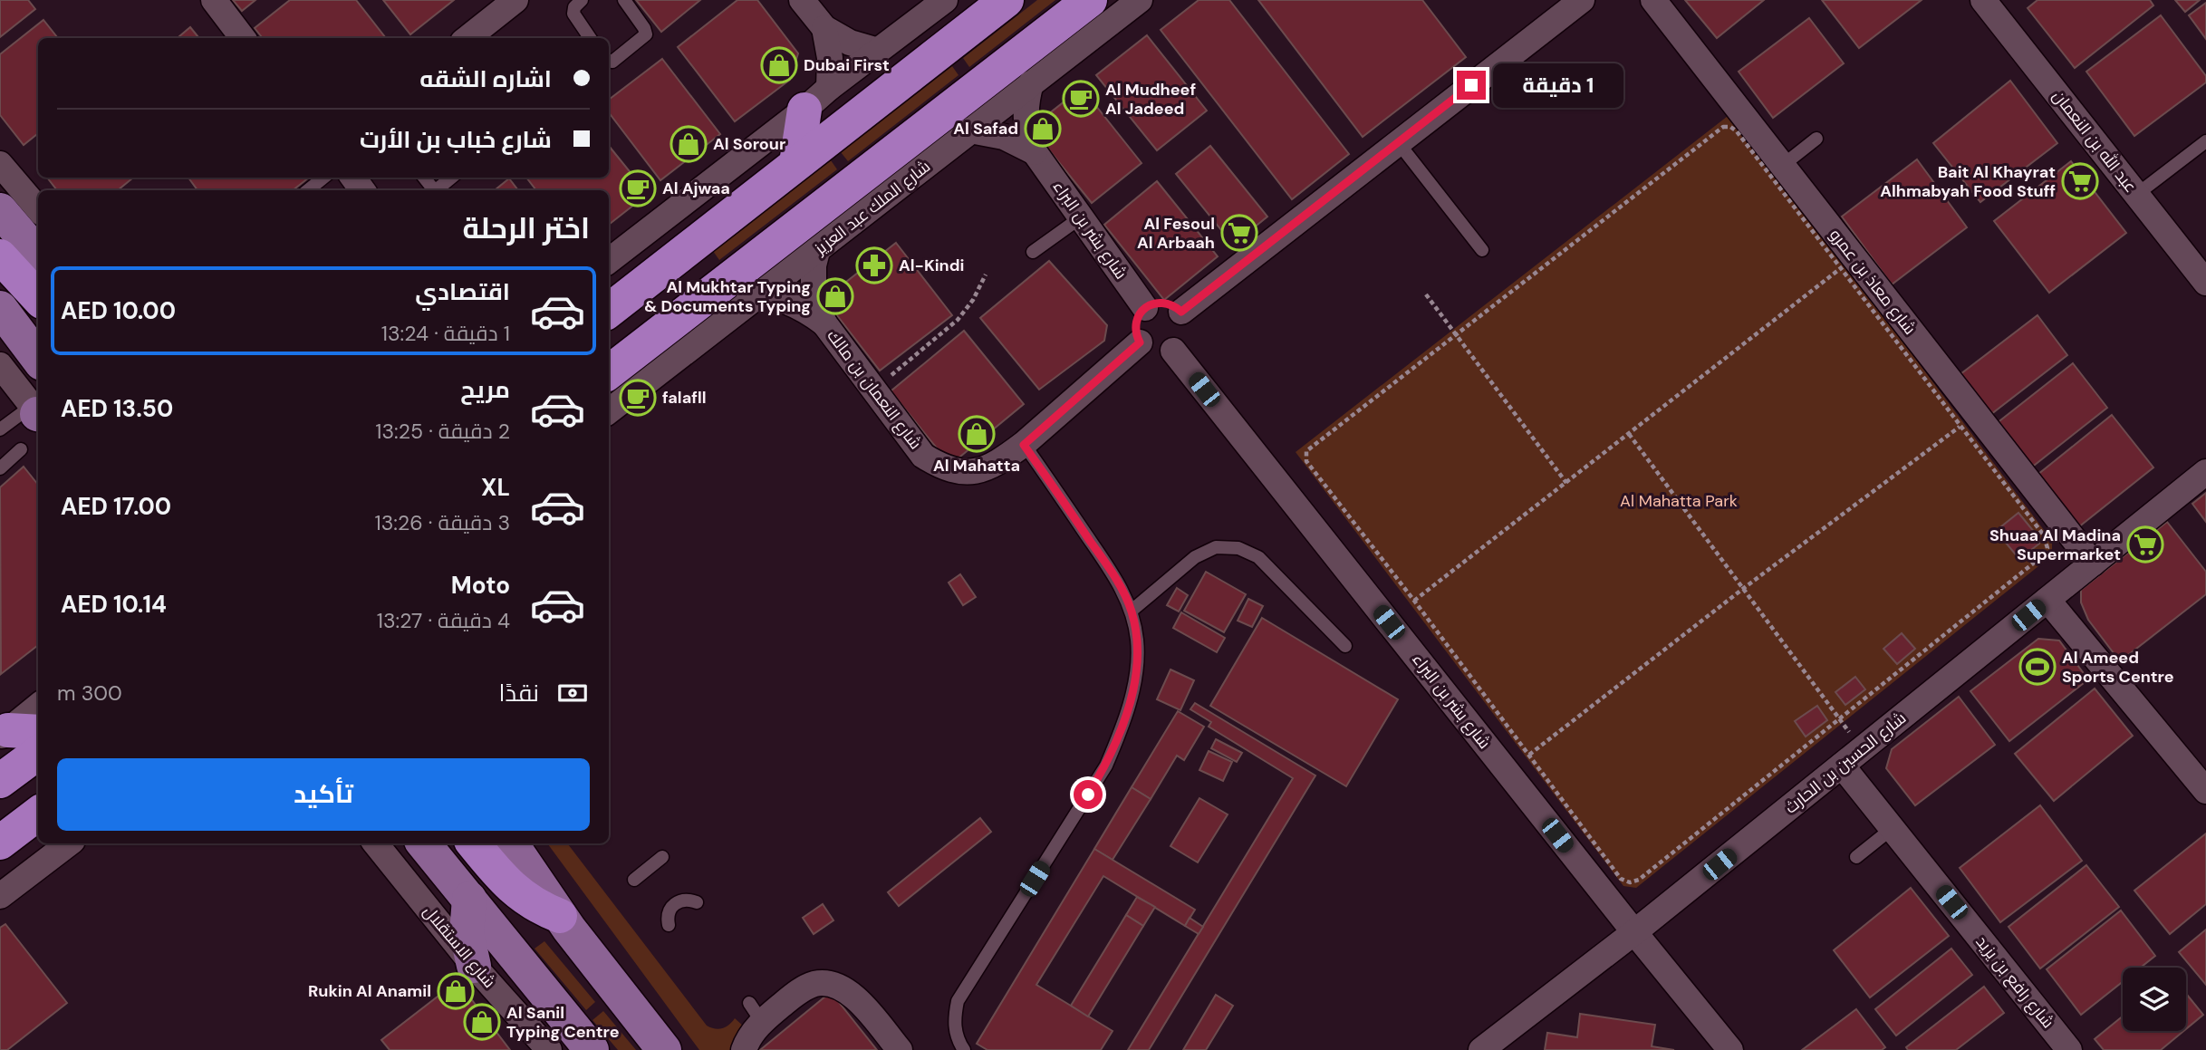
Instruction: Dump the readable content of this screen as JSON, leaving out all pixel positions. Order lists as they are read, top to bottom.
{
  "streets": {
    "highway": ["شارع الملك عبد العزيز"],
    "street": [
      "عبد الله بن النعمان",
      "شارع بشر بن البراء",
      "شارع معاذ بن عمرو",
      "شارع النعمان بن مالك",
      "شارع الحسين بن الحارث",
      "شارع الاستقلال",
      "شارع رافع بن يزيد"
    ]
  },
  "crossings": [
    ["شارع الملك عبد العزيز", "شارع بشر بن البراء"],
    ["شارع الملك عبد العزيز", "شارع النعمان بن مالك"],
    ["شارع بشر بن البراء", "شارع النعمان بن مالك"],
    ["شارع بشر بن البراء", "شارع الحسين بن الحارث"],
    ["شارع معاذ بن عمرو", "شارع الحسين بن الحارث"],
    ["شارع الحسين بن الحارث", "شارع رافع بن يزيد"]
  ],
  "parks": ["Al Mahatta Park"],
  "places": {
    "shop": [
      "Dubai First",
      "Al Safad",
      "Al Sorour",
      "Al Mukhtar Typing & Documents Typing",
      "Al Mahatta",
      "Rukin Al Anamil",
      "Al Sanil Typing Centre"
    ],
    "cafe": ["Al Mudheef Al Jadeed", "Al Ajwaa", "falafll"],
    "supermarket": ["Bait Al Khayrat Alhmabyah Food Stuff", "Al Fesoul Al Arbaah", "Shuaa Al Madina Supermarket"],
    "pharmacy": ["Al-Kindi"],
    "sports": ["Al Ameed Sports Centre"]
  },
  "page": {
    "banner": ["اشاره الشقه", "شارع خباب بن الأرت"],
    "bubble": "1 دقيقة",
    "heading": "اختر الرحلة",
    "list": [
      {
        "name": "اقتصادي",
        "note": "1 دقيقة · 13:24",
        "value": "AED 10.00"
      },
      {
        "name": "مريح",
        "note": "2 دقيقة · 13:25",
        "value": "AED 13.50"
      },
      {
        "name": "XL",
        "note": "3 دقيقة · 13:26",
        "value": "AED 17.00"
      },
      {
        "name": "Moto",
        "note": "4 دقيقة · 13:27",
        "value": "AED 10.14"
      }
    ],
    "pay": ["نقدًا", "300 m"],
    "buttons": "تأكيد"
  }
}
